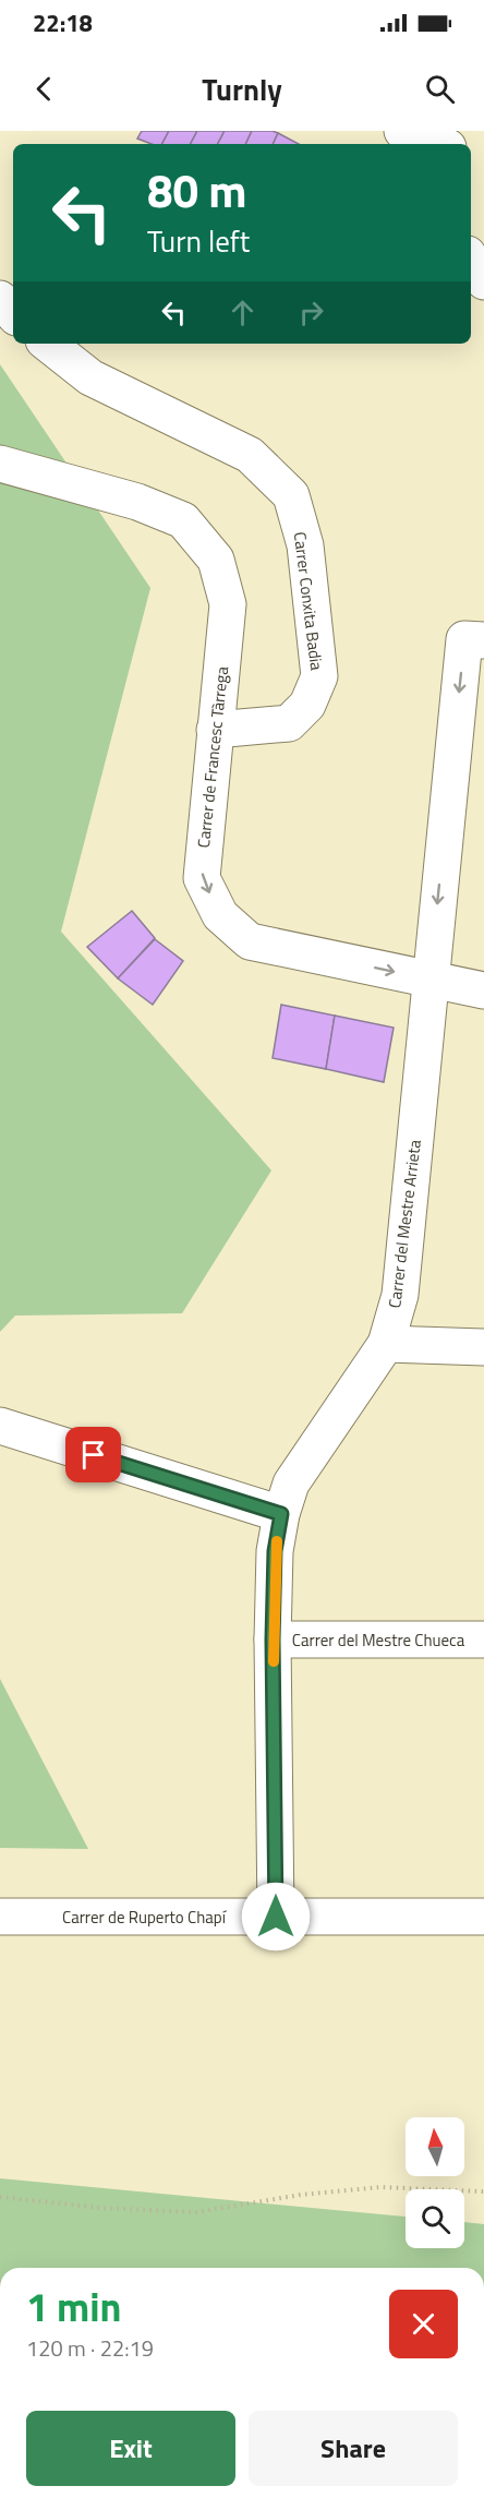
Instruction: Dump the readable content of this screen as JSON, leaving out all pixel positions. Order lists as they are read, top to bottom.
{
  "streets": {
    "street": [
      "Carrer Conxita Badia",
      "Carrer de Francesc Tàrrega",
      "Carrer del Mestre Arrieta",
      "Carrer del Mestre Chueca",
      "Carrer de Ruperto Chapí"
    ]
  },
  "crossings": [
    ["Carrer Conxita Badia", "Carrer de Francesc Tàrrega"],
    ["Carrer de Francesc Tàrrega", "Carrer del Mestre Arrieta"],
    ["Carrer del Mestre Arrieta", "Carrer del Mestre Chueca"],
    ["Carrer del Mestre Arrieta", "Carrer de Ruperto Chapí"]
  ],
  "north": "top",
  "page": {
    "status": "22:18",
    "header": "Turnly",
    "turn": ["80 m", "Turn left"],
    "heading": ["1 min", "120 m · 22:19"],
    "buttons": ["Exit", "Share"]
  }
}
